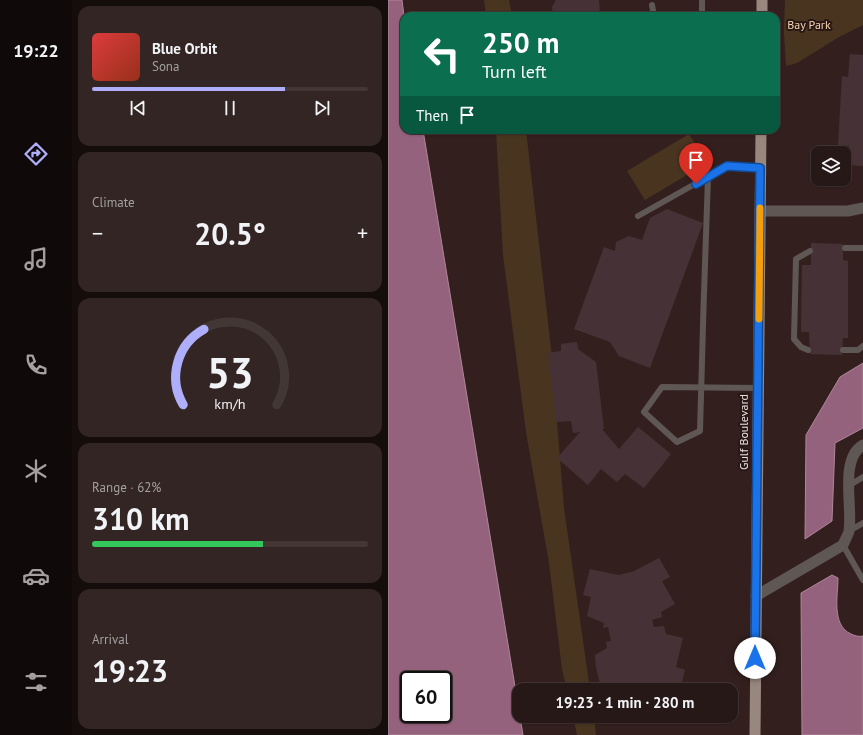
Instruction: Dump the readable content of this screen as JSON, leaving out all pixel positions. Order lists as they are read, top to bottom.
{
  "streets": {
    "main road": ["Gulf Boulevard"]
  },
  "parks": ["Bay Park"],
  "page": {
    "tabs": "19:22",
    "turn": ["250 m", "Turn left"],
    "song": ["Blue Orbit", "Sona"],
    "then": "Then",
    "tile": [
      "Climate",
      ["Range · 62%", "310 km"],
      ["Arrival", "19:23"]
    ],
    "heat": ["−", "20.5°", "+"],
    "limit": "60",
    "trip": "19:23 · 1 min · 280 m",
    "gauge": ["53", "km/h"]
  }
}
